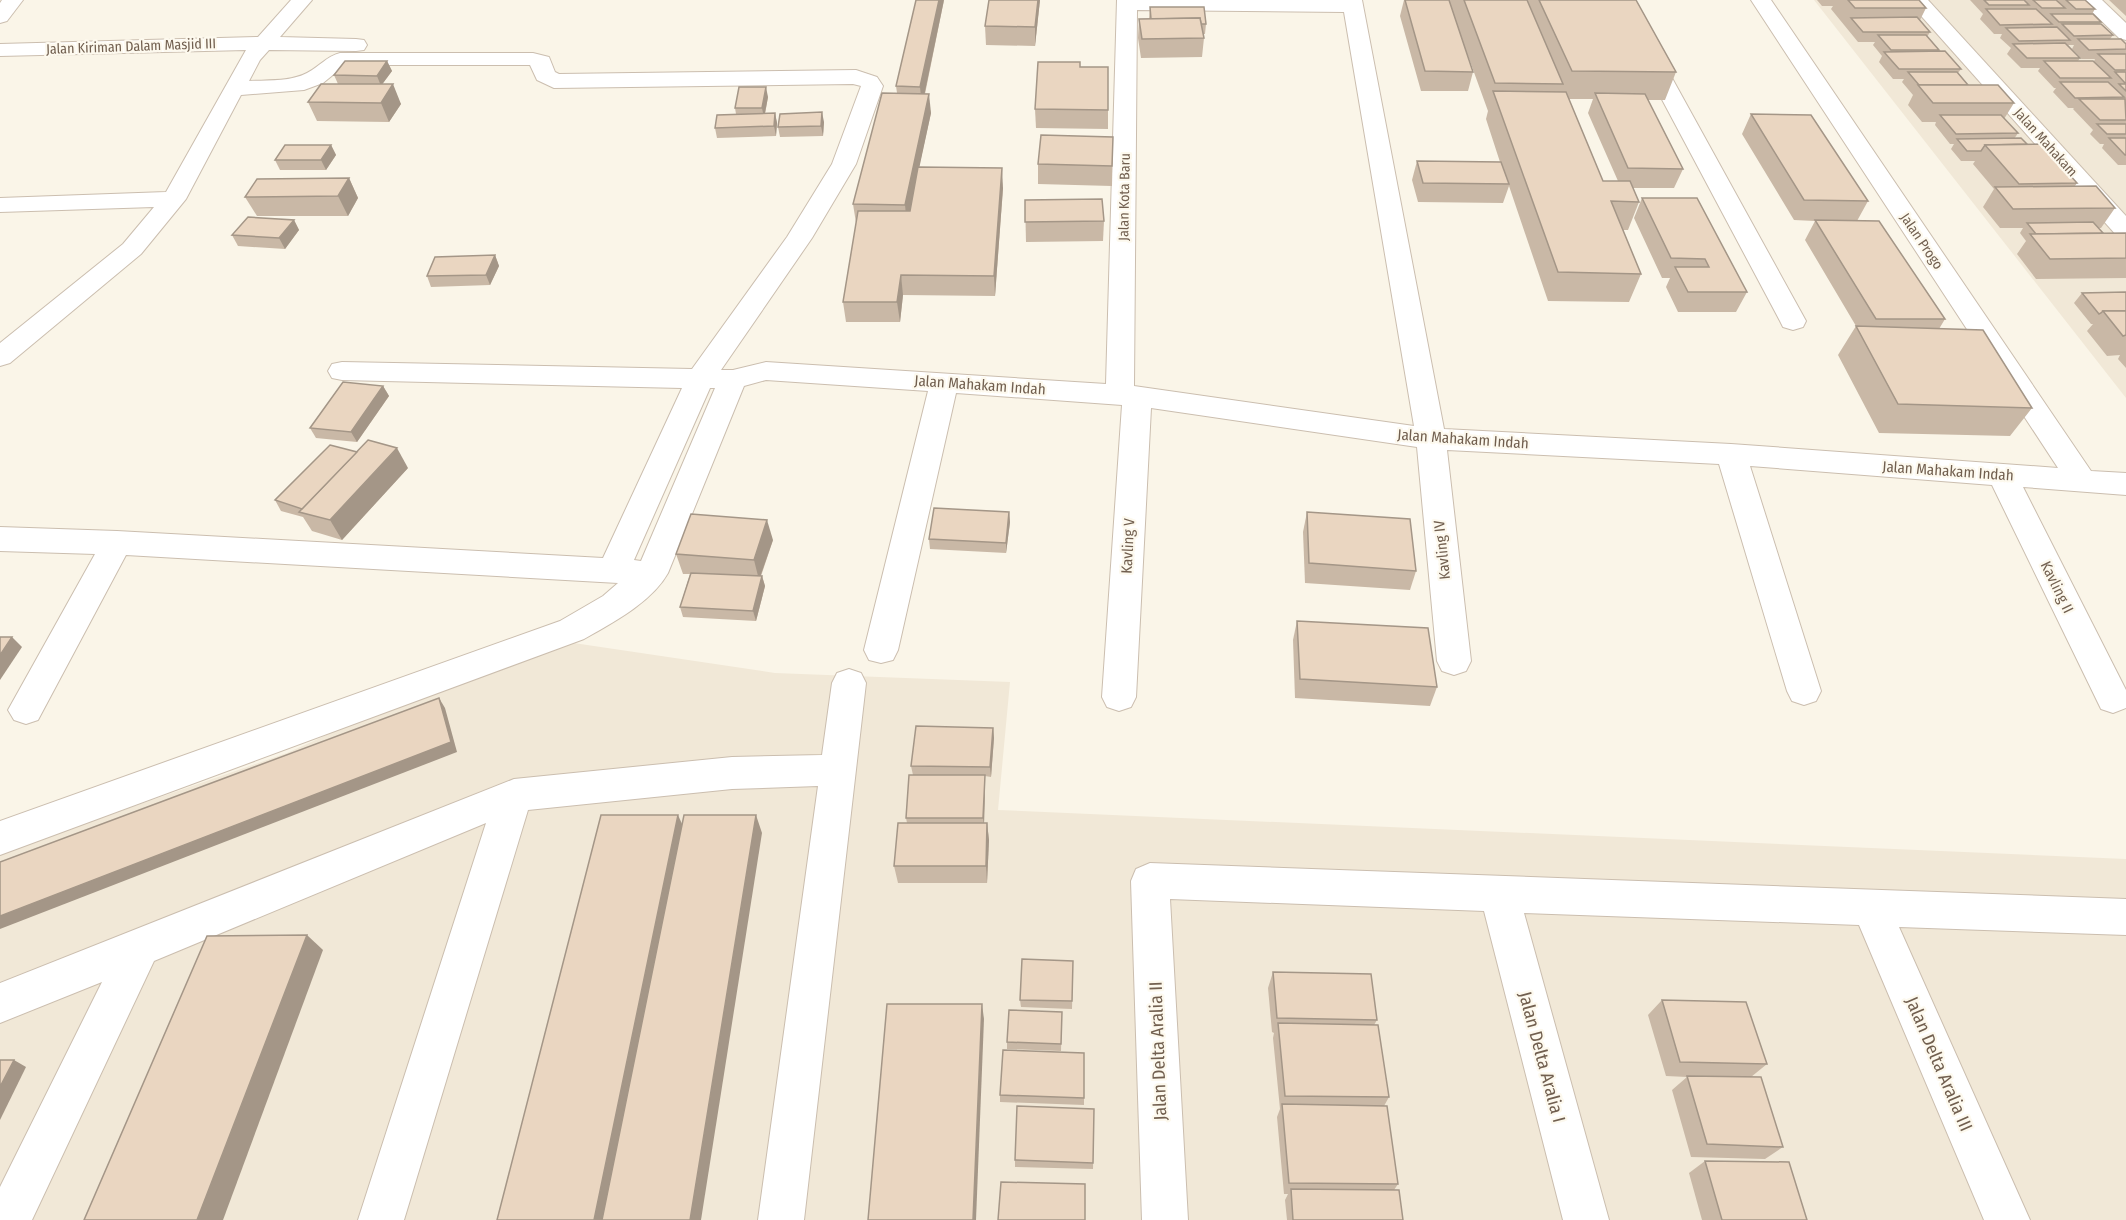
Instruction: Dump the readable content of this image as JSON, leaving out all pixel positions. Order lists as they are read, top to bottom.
{
  "streets": {
    "street": [
      "Jalan Kiriman Dalam Masjid III",
      "Jalan Mahakam",
      "Jalan Kota Baru",
      "Jalan Progo",
      "Jalan Mahakam Indah",
      "Kavling V",
      "Kavling IV",
      "Kavling II",
      "Jalan Delta Aralia II",
      "Jalan Delta Aralia I",
      "Jalan Delta Aralia III"
    ]
  },
  "crossings": [
    ["Jalan Kota Baru", "Jalan Mahakam Indah"],
    ["Jalan Kota Baru", "Kavling V"],
    ["Jalan Progo", "Jalan Mahakam Indah"],
    ["Jalan Mahakam Indah", "Kavling V"],
    ["Jalan Mahakam Indah", "Kavling IV"],
    ["Jalan Mahakam Indah", "Kavling II"],
    ["Jalan Delta Aralia II", "Jalan Delta Aralia I"]
  ]
}
